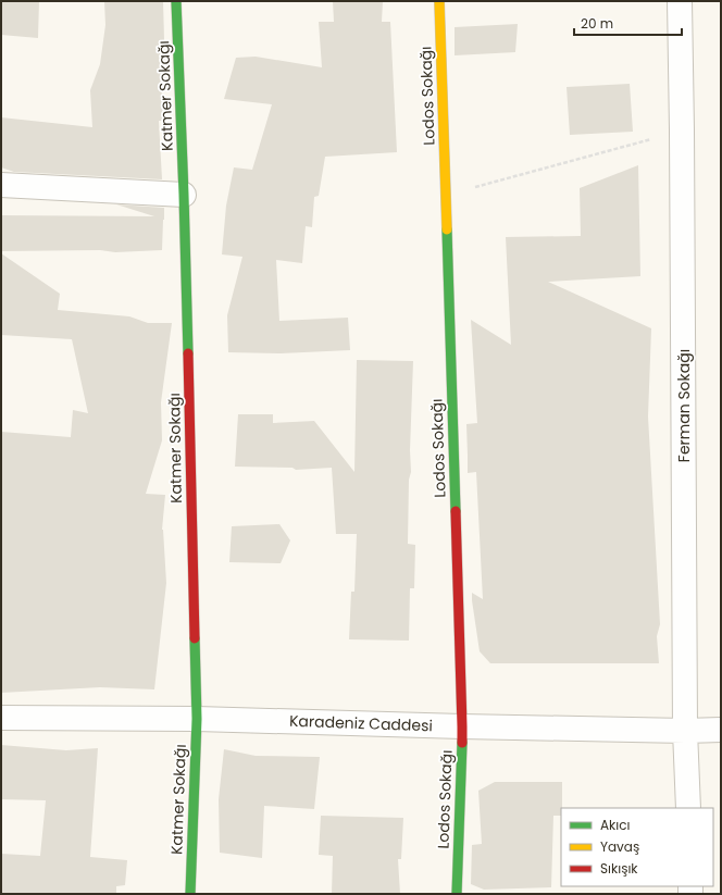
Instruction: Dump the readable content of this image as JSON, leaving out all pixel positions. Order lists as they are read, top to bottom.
{
  "streets": {
    "street": [
      "Katmer Sokağı",
      "Lodos Sokağı",
      "Ferman Sokağı",
      "Karadeniz Caddesi"
    ]
  },
  "crossings": [
    ["Katmer Sokağı", "Karadeniz Caddesi"],
    ["Lodos Sokağı", "Karadeniz Caddesi"],
    ["Ferman Sokağı", "Karadeniz Caddesi"]
  ],
  "legend": ["Akıcı", "Yavaş", "Sıkışık"],
  "scale_bar": "20 m"
}
